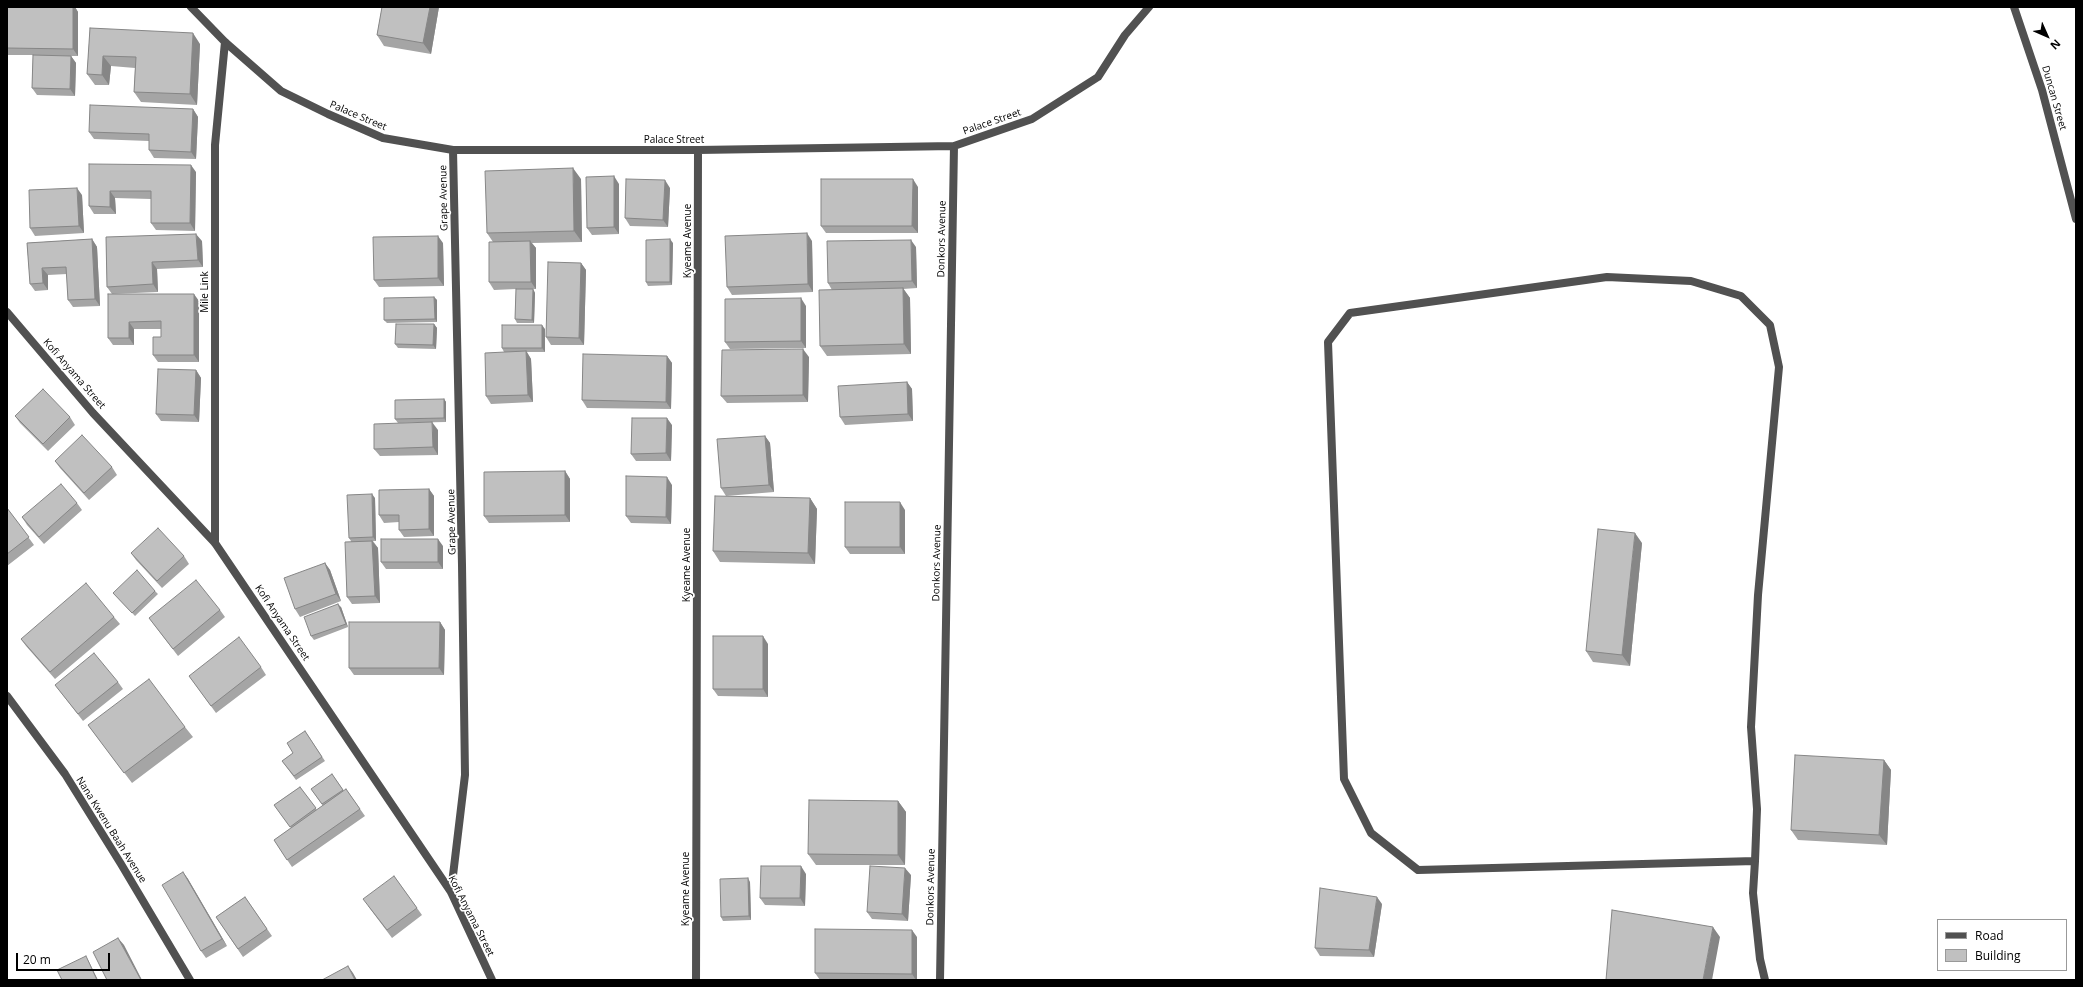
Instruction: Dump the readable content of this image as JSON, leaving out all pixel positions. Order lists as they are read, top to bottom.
{
  "streets": {
    "street": [
      "Duncan Street",
      "Palace Street",
      "Grape Avenue",
      "Donkors Avenue",
      "Kyeame Avenue",
      "Mile Link",
      "Kofi Anyama Street",
      "Nana Kwenu Baah Avenue"
    ]
  },
  "crossings": [
    ["Palace Street", "Grape Avenue"],
    ["Palace Street", "Donkors Avenue"],
    ["Palace Street", "Kyeame Avenue"],
    ["Palace Street", "Mile Link"],
    ["Grape Avenue", "Kofi Anyama Street"],
    ["Mile Link", "Kofi Anyama Street"]
  ],
  "legend": ["Road", "Building"],
  "scale_bar": "20 m",
  "north": "bottom right"
}
